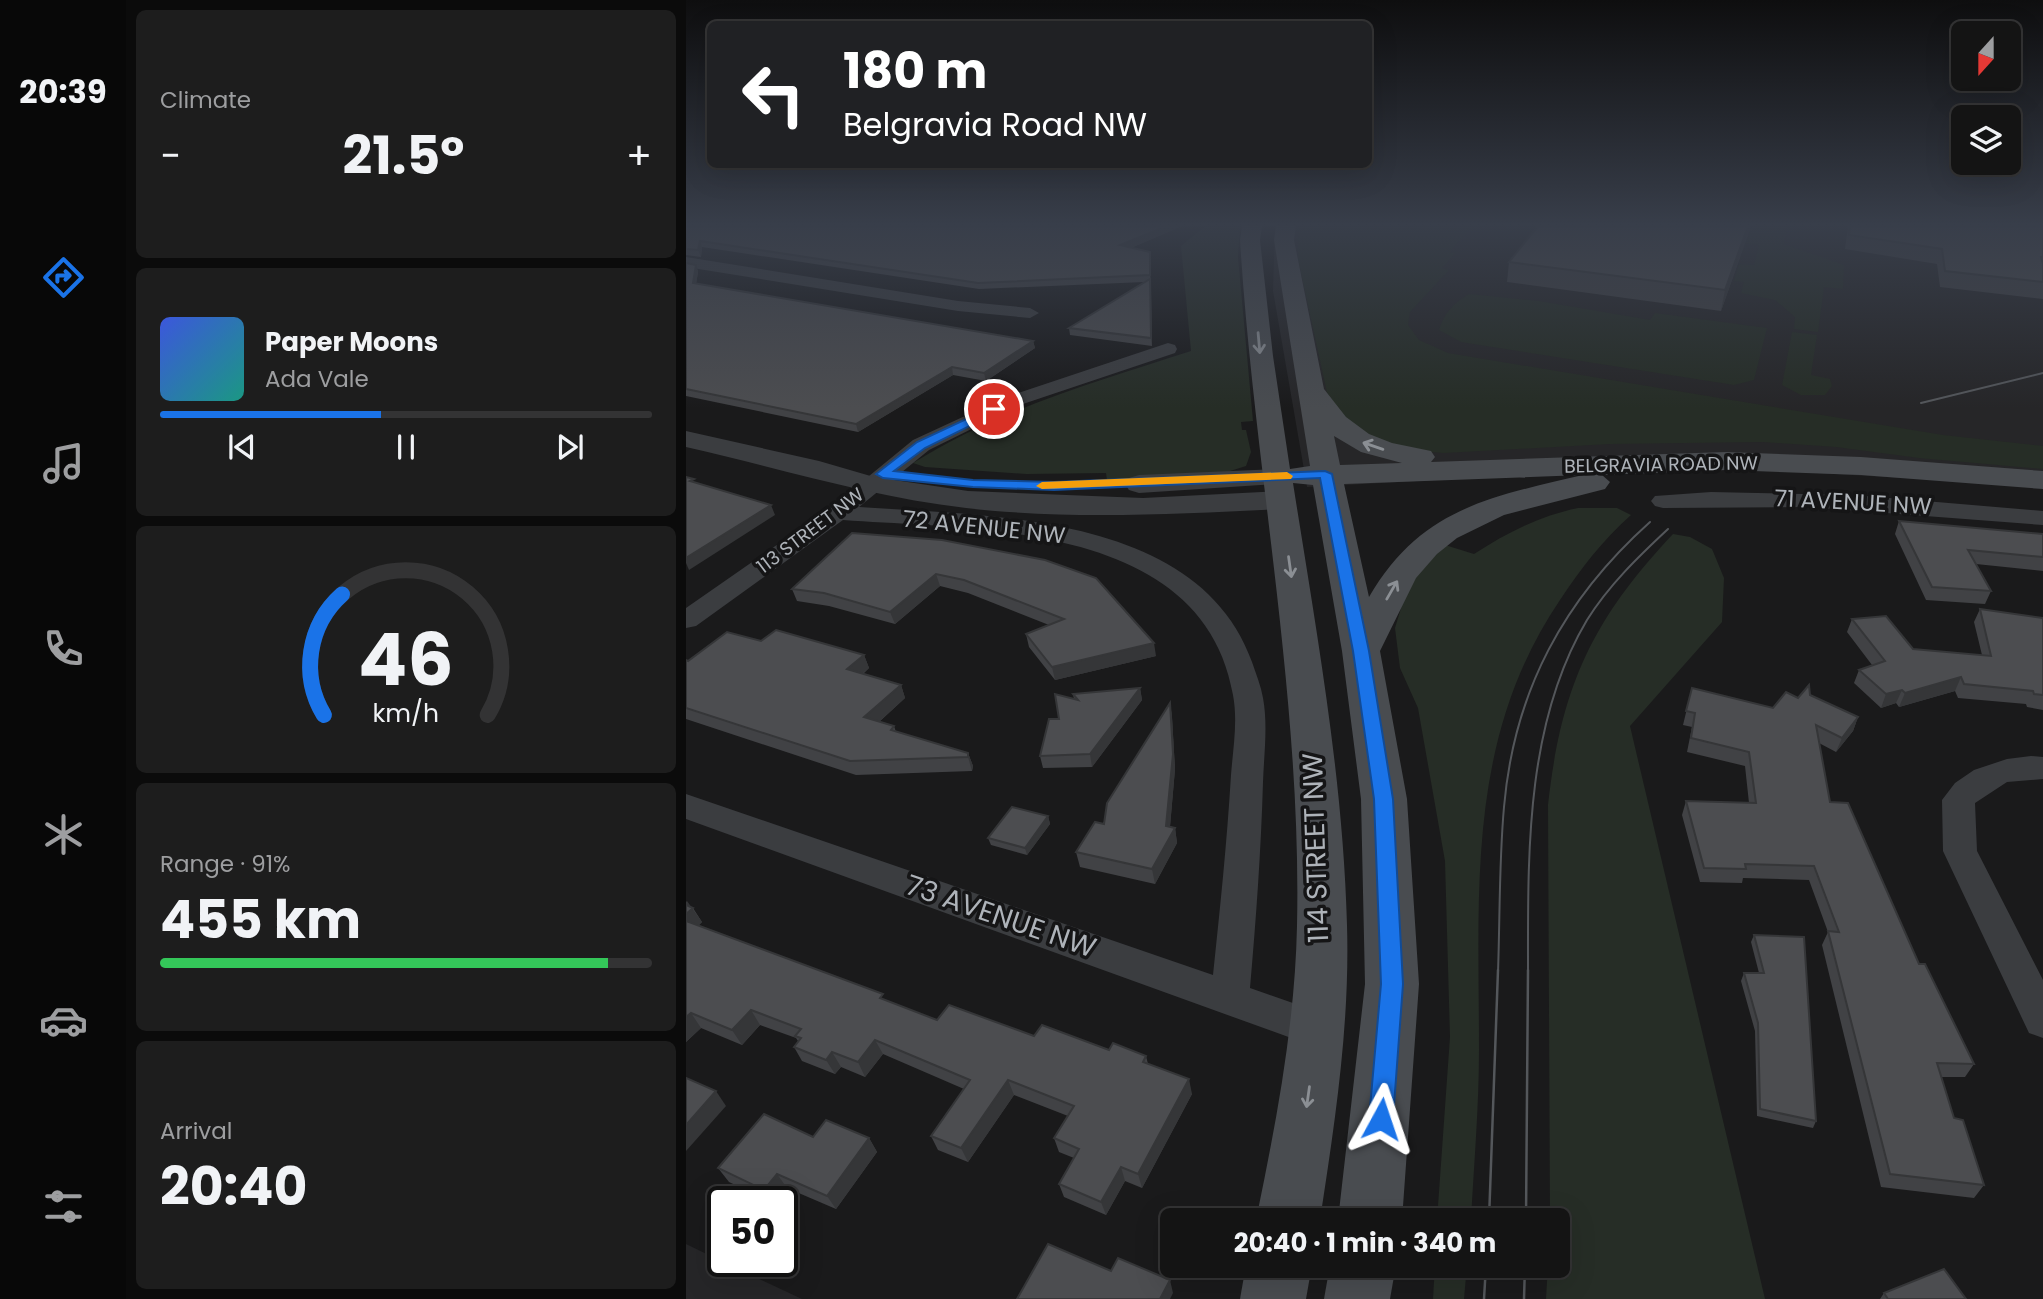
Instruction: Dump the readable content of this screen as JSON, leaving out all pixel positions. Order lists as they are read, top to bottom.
{
  "streets": {
    "main road": ["BELGRAVIA ROAD NW", "114 STREET NW"],
    "street": [
      "71 AVENUE NW",
      "72 AVENUE NW",
      "113 STREET NW",
      "73 AVENUE NW"
    ]
  },
  "crossings": [
    ["BELGRAVIA ROAD NW", "72 AVENUE NW"],
    ["BELGRAVIA ROAD NW", "114 STREET NW"],
    ["72 AVENUE NW", "113 STREET NW"],
    ["72 AVENUE NW", "114 STREET NW"],
    ["72 AVENUE NW", "73 AVENUE NW"],
    ["114 STREET NW", "73 AVENUE NW"]
  ],
  "north": "bottom",
  "page": {
    "tabs": "20:39",
    "tile": [
      "Climate",
      ["Range · 91%", "455 km"],
      ["Arrival", "20:40"]
    ],
    "turn": ["180 m", "Belgravia Road NW"],
    "heat": ["−", "21.5°", "+"],
    "song": ["Paper Moons", "Ada Vale"],
    "limit": "50",
    "trip": "20:40 · 1 min · 340 m",
    "gauge": ["46", "km/h"]
  }
}
